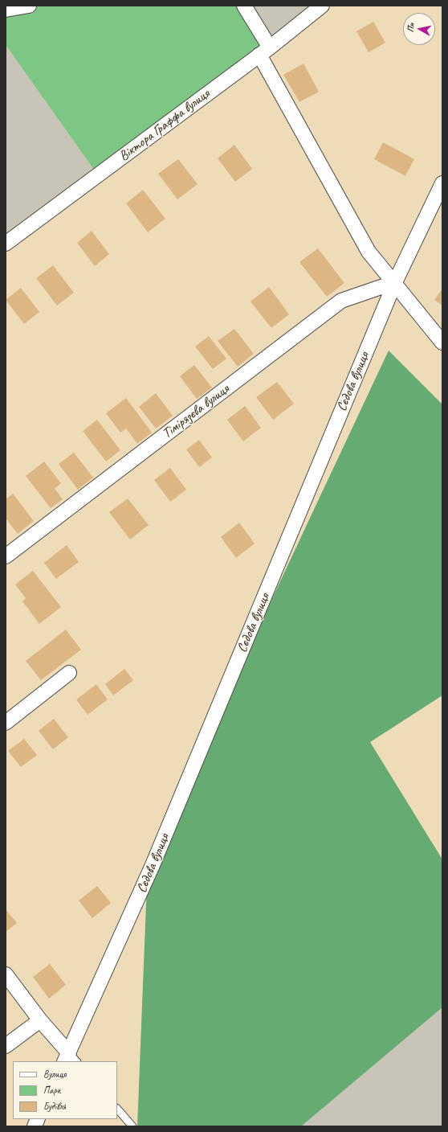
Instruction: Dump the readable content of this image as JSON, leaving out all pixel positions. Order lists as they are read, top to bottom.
{
  "streets": {
    "street": ["Віктора Граффа вулиця", "Сєдова вулиця", "Тімірязєва вулиця"]
  },
  "crossings": [
    ["Сєдова вулиця", "Тімірязєва вулиця"]
  ],
  "legend": ["Вулиця", "Парк", "Будівля"],
  "north": "left"
}
